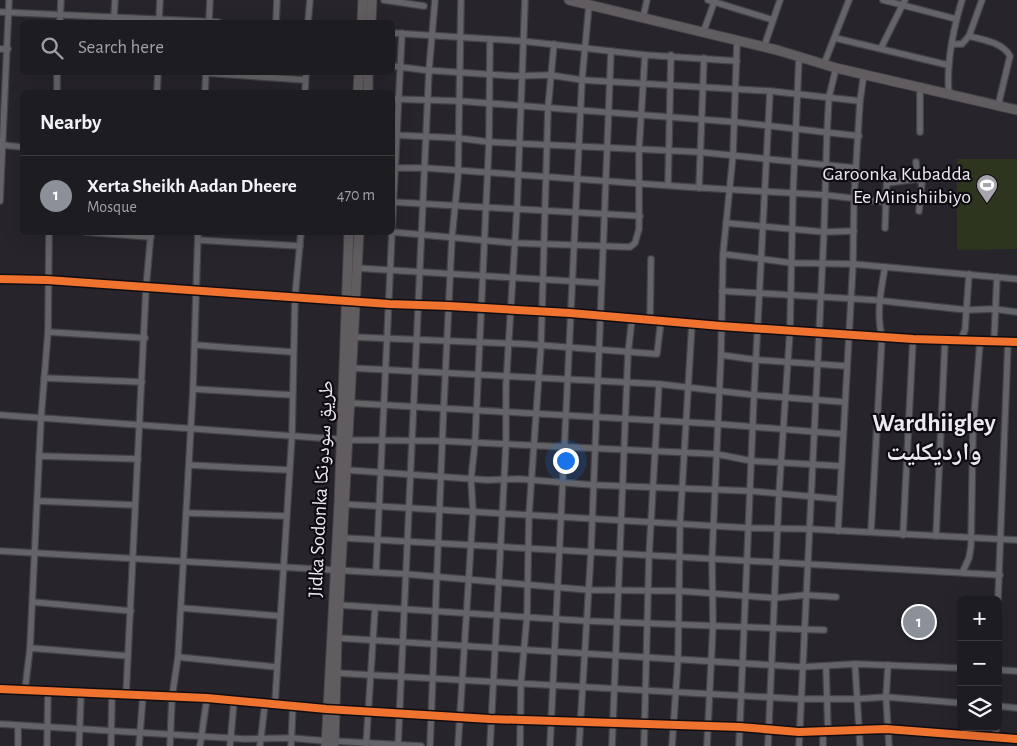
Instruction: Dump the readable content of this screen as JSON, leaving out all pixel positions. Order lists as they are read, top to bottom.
{
  "streets": {
    "main road": ["Jidka Sodonka طريق سودونكا"]
  },
  "districts": ["Wardhiigley وارديكليت"],
  "places": {
    "sports": ["Garoonka Kubadda Ee Minishiibiyo"]
  },
  "page": {
    "search": "Search here",
    "heading": "Nearby",
    "list": [
      {
        "mark": "1",
        "name": "Xerta Sheikh Aadan Dheere",
        "note": "Mosque",
        "value": "470 m"
      }
    ],
    "map_buttons": ["+", "−"],
    "pins": "1"
  }
}
